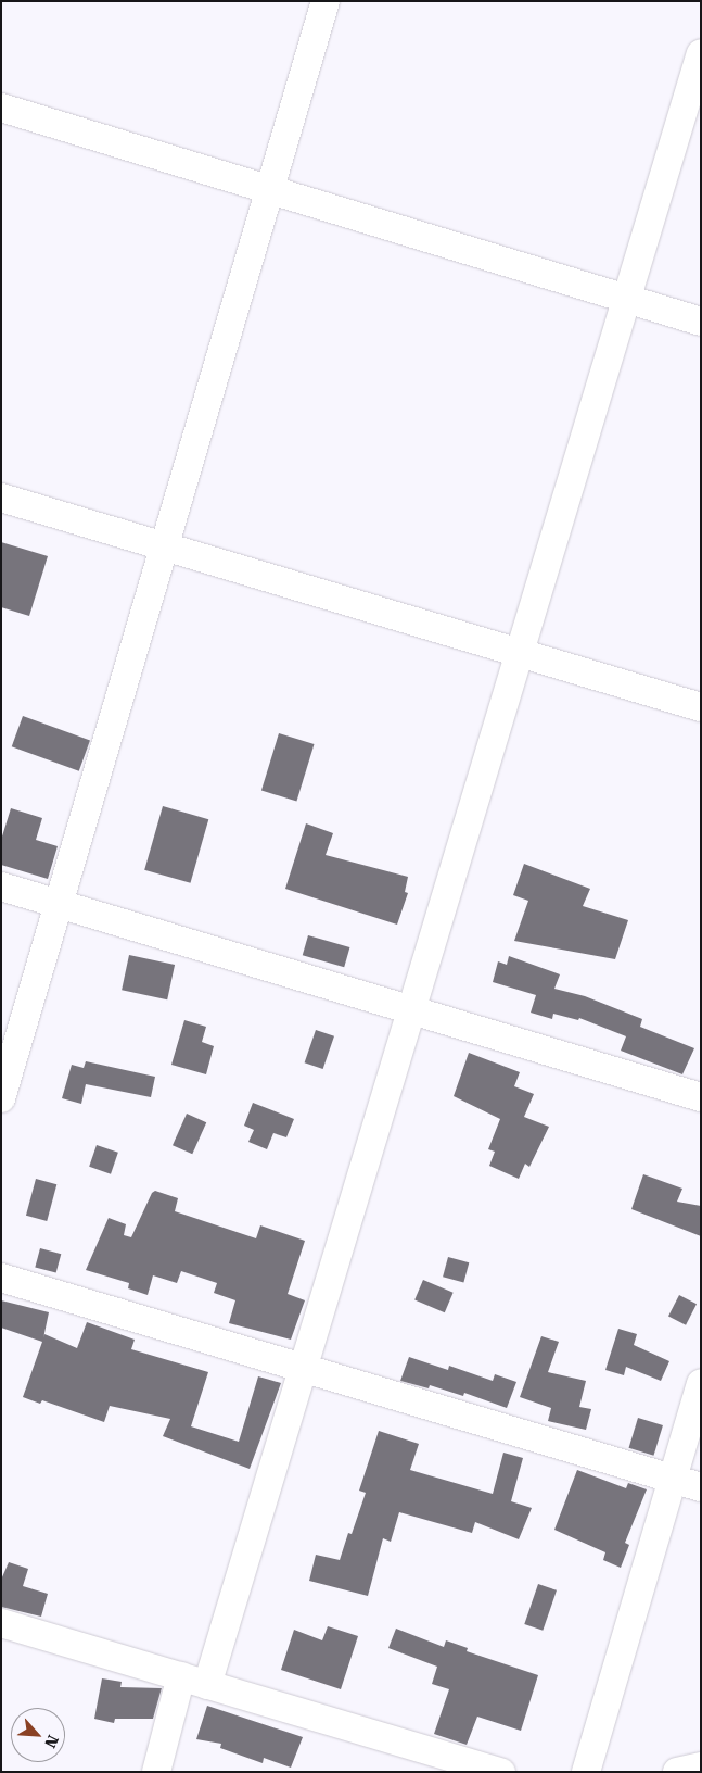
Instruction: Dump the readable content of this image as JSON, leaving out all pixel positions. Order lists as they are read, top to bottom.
{
  "north": "bottom right"
}
